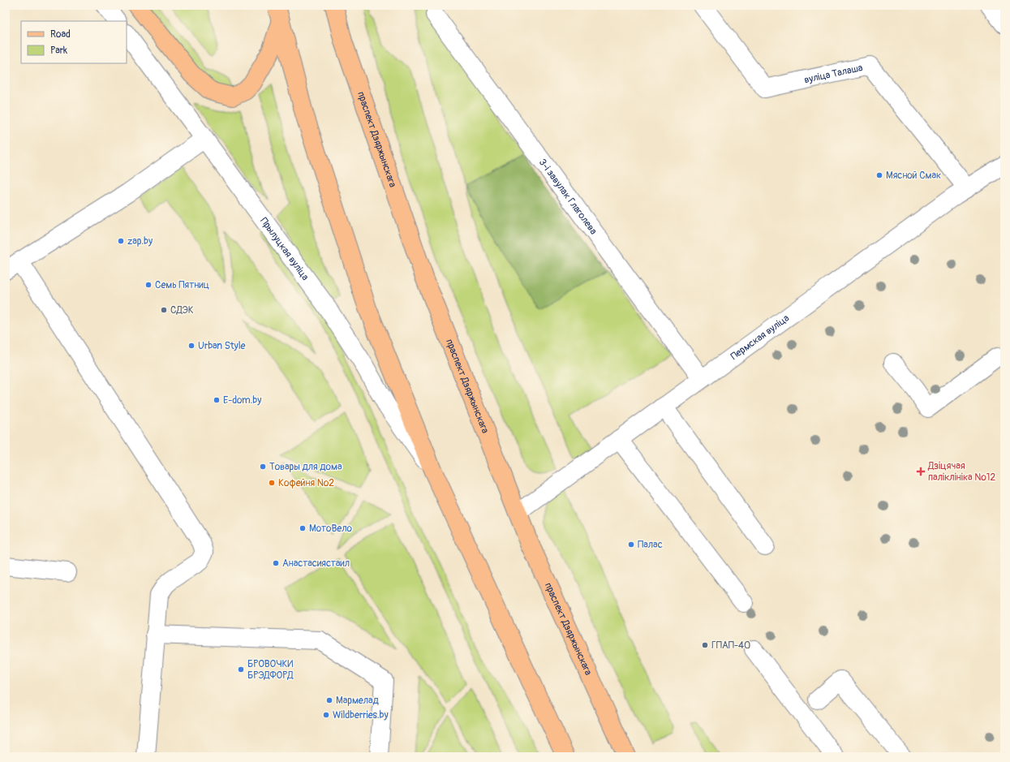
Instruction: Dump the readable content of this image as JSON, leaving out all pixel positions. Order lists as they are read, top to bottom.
{
  "streets": {
    "main road": ["праспект Дзяржынскага"],
    "street": [
      "вуліца Талаша",
      "3-і завулак Глаголева",
      "Прылуцкая вуліца",
      "Пермская вуліца"
    ]
  },
  "crossings": [
    ["вуліца Талаша", "Пермская вуліца"],
    ["праспект Дзяржынскага", "Пермская вуліца"],
    ["3-і завулак Глаголева", "Пермская вуліца"]
  ],
  "places": {
    "other": [
      "Мясной Смак",
      "zap.by",
      "Семь Пятниц",
      "СДЭК",
      "Urban Style",
      "E-dom.by",
      "Товары для дома",
      "Кофейня №2",
      "МотоВело",
      "Палас",
      "Анастасиястаил",
      "ГПАП-40",
      "БРОВОЧКИ БРЭДФОРД",
      "Мармелад",
      "Wildberries.by"
    ],
    "health": ["Дзіцячая паліклініка №12"]
  },
  "legend": ["Road", "Park"]
}
